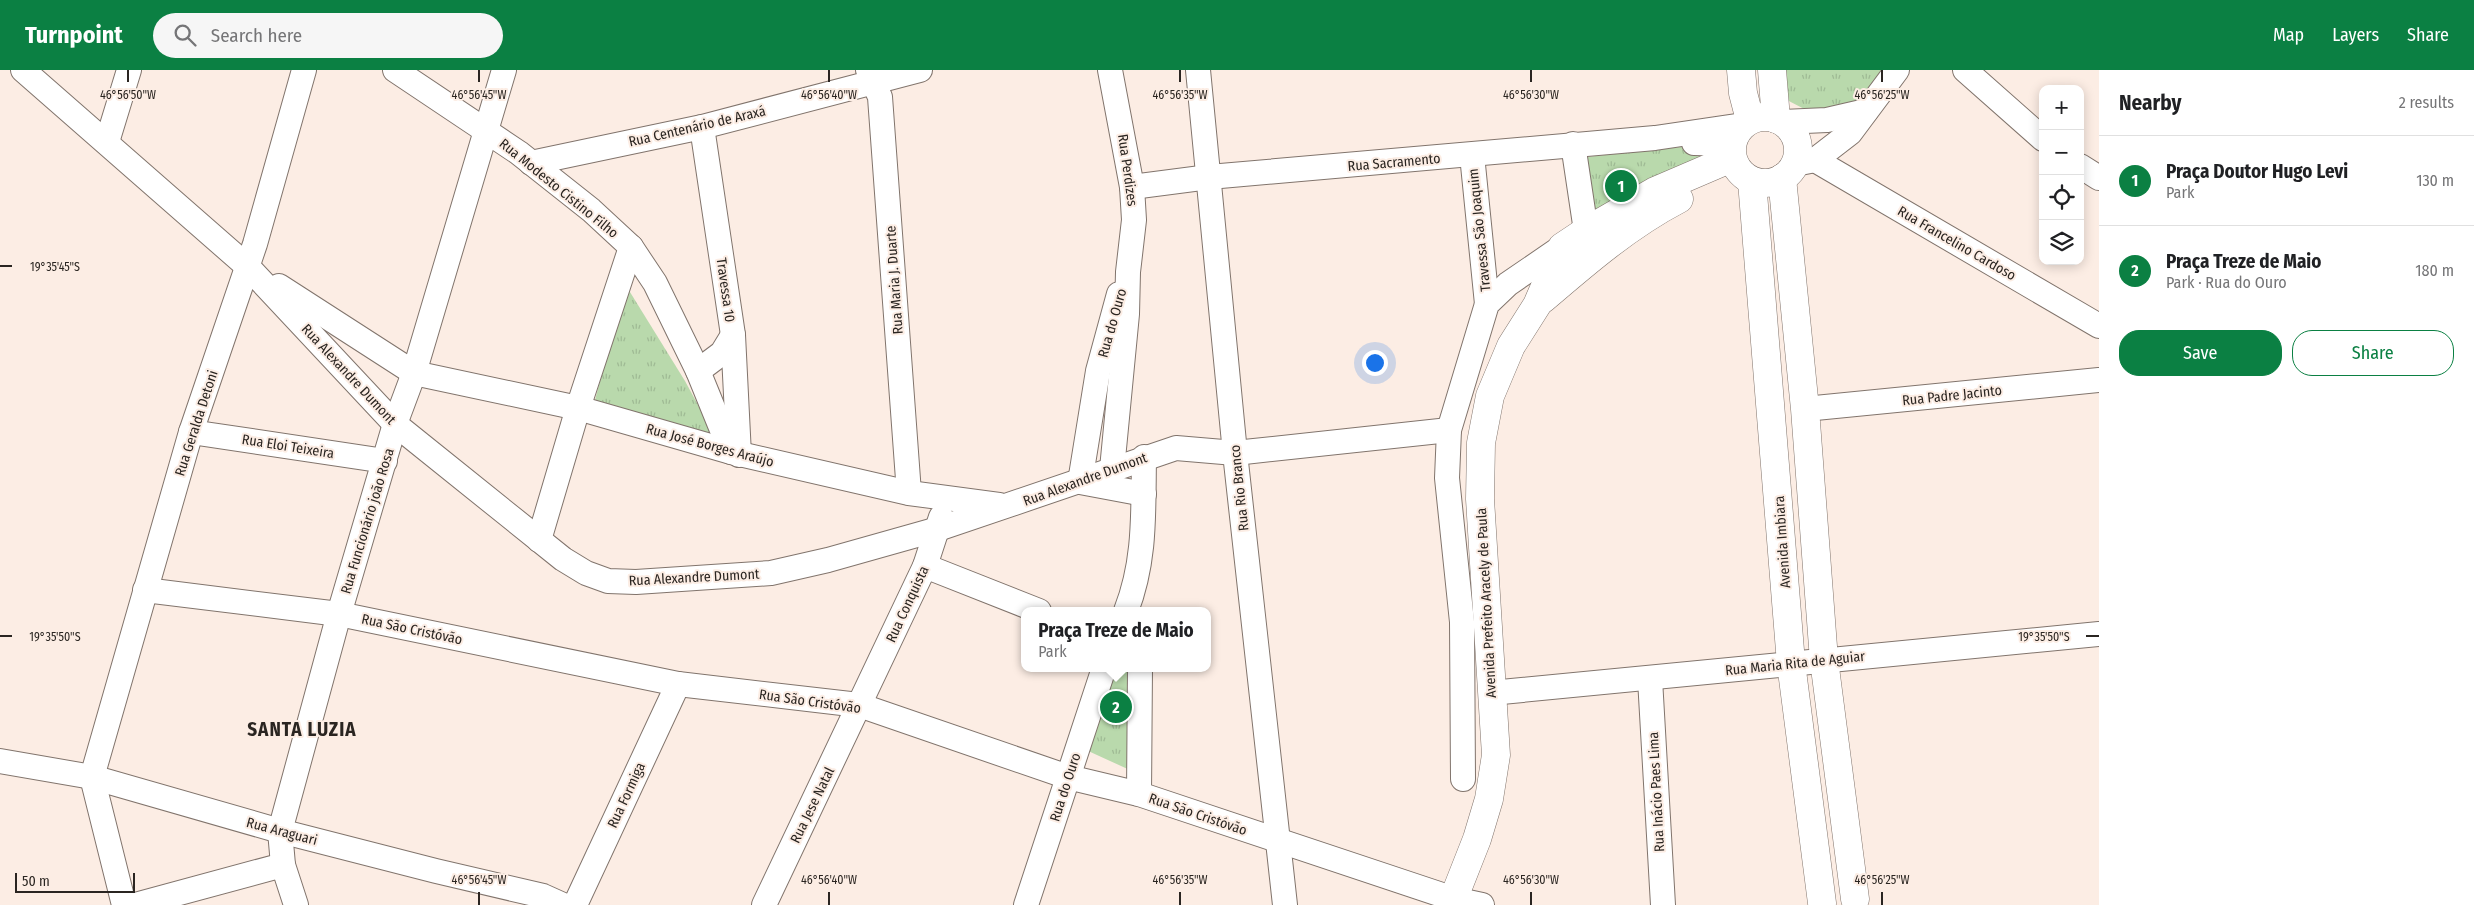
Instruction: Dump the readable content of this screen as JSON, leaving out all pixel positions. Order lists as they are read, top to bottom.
{
  "streets": {
    "main road": ["Avenida Imbiara", "Avenida Prefeito Aracely de Paula"],
    "street": [
      "Rua Centenário de Araxá",
      "Rua Sacramento",
      "Rua Perdizes",
      "Rua Modesto Cistino Filho",
      "Travessa São Joaquim",
      "Rua Francelino Cardoso",
      "Rua Maria J. Duarte",
      "Travessa 10",
      "Rua do Ouro",
      "Rua Alexandre Dumont",
      "Rua Padre Jacinto",
      "Rua Geralda Detoni",
      "Rua José Borges Araújo",
      "Rua Eloi Teixeira",
      "Rua Rio Branco",
      "Rua Funcionário joão Rosa",
      "Rua Conquista",
      "Rua São Cristóvão",
      "Rua Maria Rita de Aguiar",
      "Rua Inácio Paes Lima",
      "Rua Formiga",
      "Rua Jese Natal",
      "Rua Araguari"
    ]
  },
  "crossings": [
    ["Rua Centenário de Araxá", "Rua Modesto Cistino Filho"],
    ["Rua Centenário de Araxá", "Rua Maria J. Duarte"],
    ["Rua Centenário de Araxá", "Travessa 10"],
    ["Rua Sacramento", "Rua Perdizes"],
    ["Rua Sacramento", "Travessa São Joaquim"],
    ["Rua Sacramento", "Rua Rio Branco"],
    ["Rua Sacramento", "Avenida Imbiara"],
    ["Rua Sacramento", "Avenida Prefeito Aracely de Paula"],
    ["Rua Perdizes", "Rua do Ouro"],
    ["Rua Modesto Cistino Filho", "Travessa 10"],
    ["Rua Modesto Cistino Filho", "Rua José Borges Araújo"],
    ["Rua Modesto Cistino Filho", "Rua Funcionário joão Rosa"],
    ["Travessa São Joaquim", "Avenida Prefeito Aracely de Paula"],
    ["Rua Maria J. Duarte", "Rua José Borges Araújo"],
    ["Travessa 10", "Rua José Borges Araújo"],
    ["Rua do Ouro", "Rua Alexandre Dumont"],
    ["Rua do Ouro", "Rua São Cristóvão"],
    ["Rua Alexandre Dumont", "Rua Geralda Detoni"],
    ["Rua Alexandre Dumont", "Rua José Borges Araújo"],
    ["Rua Alexandre Dumont", "Rua Rio Branco"],
    ["Rua Alexandre Dumont", "Rua Funcionário joão Rosa"],
    ["Rua Alexandre Dumont", "Avenida Prefeito Aracely de Paula"],
    ["Rua Alexandre Dumont", "Rua Conquista"],
    ["Rua Geralda Detoni", "Rua Eloi Teixeira"],
    ["Rua Geralda Detoni", "Rua São Cristóvão"],
    ["Rua Geralda Detoni", "Rua Araguari"],
    ["Rua José Borges Araújo", "Rua Funcionário joão Rosa"],
    ["Rua José Borges Araújo", "Rua Conquista"],
    ["Rua Eloi Teixeira", "Rua Funcionário joão Rosa"],
    ["Rua Rio Branco", "Rua São Cristóvão"],
    ["Rua Funcionário joão Rosa", "Rua São Cristóvão"],
    ["Rua Funcionário joão Rosa", "Rua Araguari"],
    ["Avenida Imbiara", "Avenida Prefeito Aracely de Paula"],
    ["Avenida Imbiara", "Rua Maria Rita de Aguiar"],
    ["Avenida Prefeito Aracely de Paula", "Rua São Cristóvão"],
    ["Avenida Prefeito Aracely de Paula", "Rua Maria Rita de Aguiar"],
    ["Rua Conquista", "Rua São Cristóvão"],
    ["Rua Conquista", "Rua Jese Natal"],
    ["Rua São Cristóvão", "Rua Formiga"],
    ["Rua São Cristóvão", "Rua Jese Natal"],
    ["Rua Maria Rita de Aguiar", "Rua Inácio Paes Lima"]
  ],
  "districts": ["SANTA LUZIA"],
  "scale_bar": "50 m",
  "page": {
    "header": "Turnpoint",
    "search": "Search here",
    "nav": ["Map", "Layers", "Share"],
    "heading": ["Nearby", "2 results"],
    "map_buttons": ["+", "−"],
    "list": [
      {
        "mark": "1",
        "name": "Praça Doutor Hugo Levi",
        "note": "Park",
        "value": "130 m"
      },
      {
        "mark": "2",
        "name": "Praça Treze de Maio",
        "note": "Park · Rua do Ouro",
        "value": "180 m"
      }
    ],
    "pins": ["1", "2"],
    "buttons": ["Save", "Share"],
    "popup": ["Praça Treze de Maio", "Park"],
    "scale": "50 m"
  },
  "coordinates": [
    "46°56'50\"W",
    "46°56'45\"W",
    "46°56'40\"W",
    "46°56'35\"W",
    "46°56'30\"W",
    "46°56'25\"W",
    "19°35'45\"S",
    "19°35'50\"S"
  ]
}
